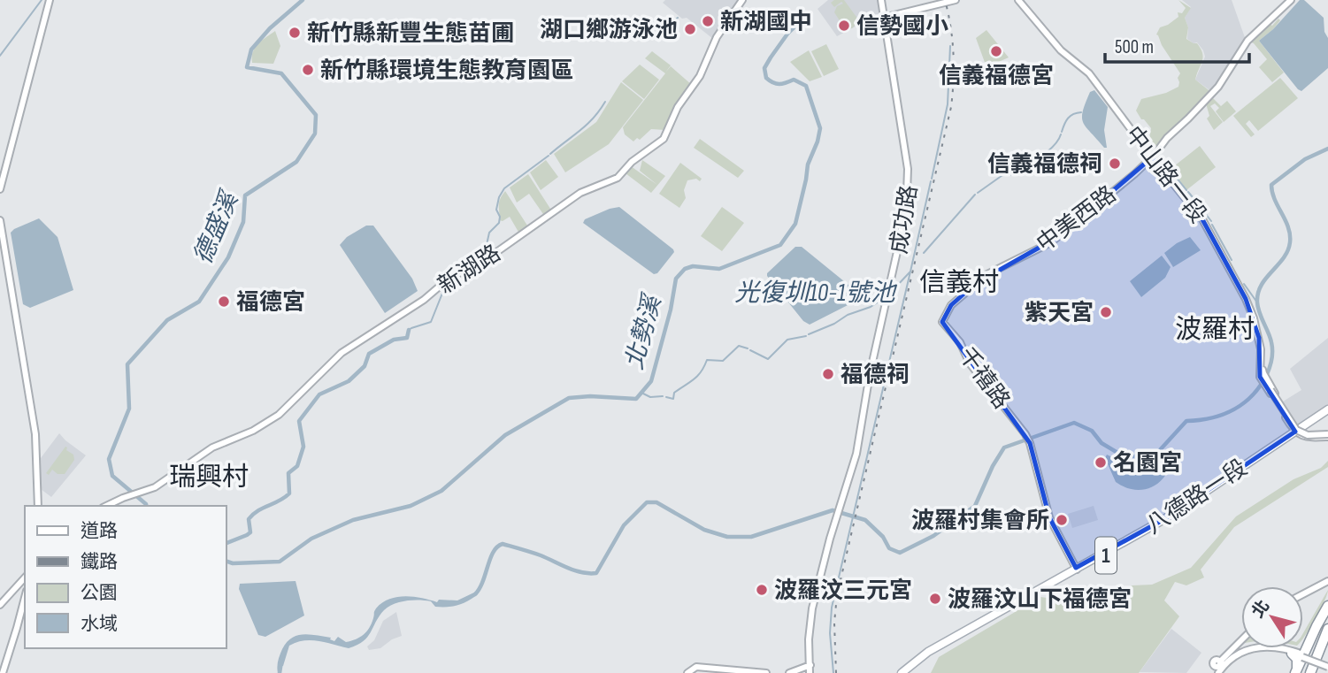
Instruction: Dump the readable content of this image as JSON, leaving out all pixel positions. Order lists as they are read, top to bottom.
{
  "streets": {
    "main road": ["八德路一段", "1"],
    "street": [
      "中山路一段",
      "中美西路",
      "成功路",
      "新湖路",
      "千禧路"
    ]
  },
  "crossings": [
    ["中山路一段", "中美西路"],
    ["中美西路", "千禧路"],
    ["千禧路", "八德路一段"]
  ],
  "districts": ["信義村", "波羅村", "瑞興村"],
  "water": ["德盛溪", "光復圳10-1號池", "北勢溪"],
  "places": [
    "新湖國中",
    "信勢國小",
    "湖口鄉游泳池",
    "新竹縣新豐生態苗圃",
    "信義福德宮",
    "新竹縣環境生態教育園區",
    "信義福德祠",
    "福德宮",
    "紫天宮",
    "福德祠",
    "名園宮",
    "波羅村集會所",
    "波羅汶三元宮",
    "波羅汶山下福德宮"
  ],
  "legend": [
    "道路",
    "鐵路",
    "公園",
    "水域"
  ],
  "scale_bar": "500 m",
  "north": "top left"
}
